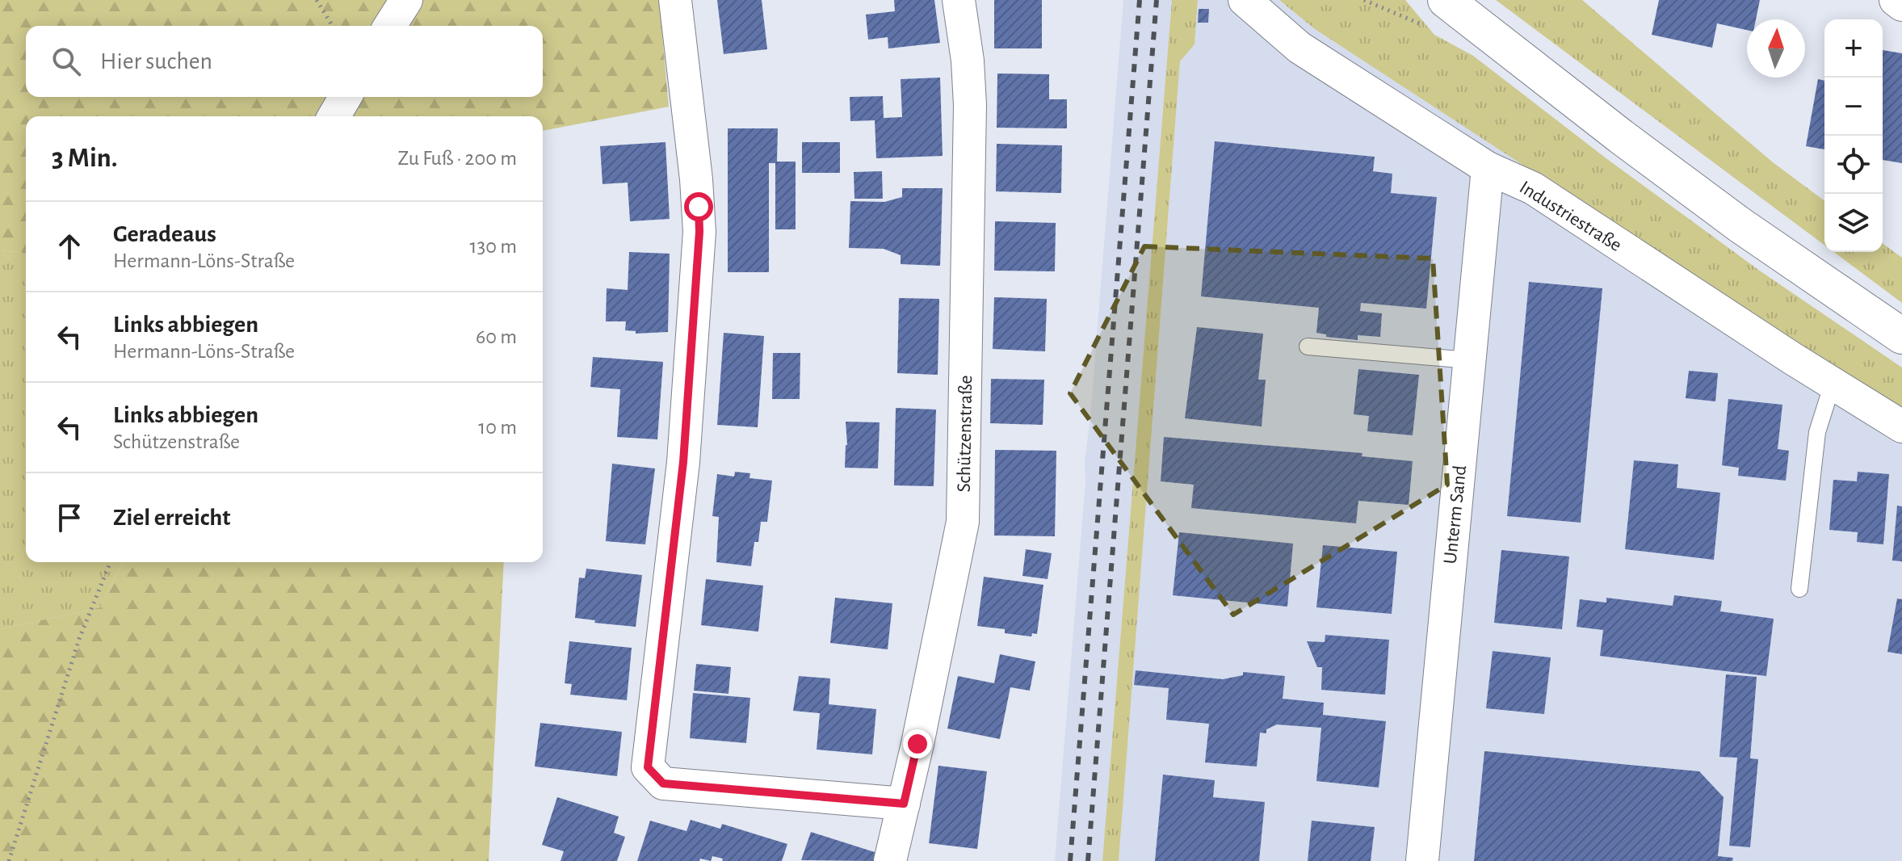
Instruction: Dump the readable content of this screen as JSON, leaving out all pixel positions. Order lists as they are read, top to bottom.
{
  "streets": {
    "street": ["Industriestraße", "Schützenstraße", "Unterm Sand"]
  },
  "crossings": [
    ["Industriestraße", "Unterm Sand"]
  ],
  "north": "top",
  "page": {
    "map_buttons": ["+", "−"],
    "search": "Hier suchen",
    "heading": ["3 Min.", "Zu Fuß · 200 m"],
    "list": [
      ["Geradeaus", "Hermann-Löns-Straße", "130 m"],
      ["Links abbiegen", "Hermann-Löns-Straße", "60 m"],
      ["Links abbiegen", "Schützenstraße", "10 m"],
      "Ziel erreicht"
    ]
  }
}
